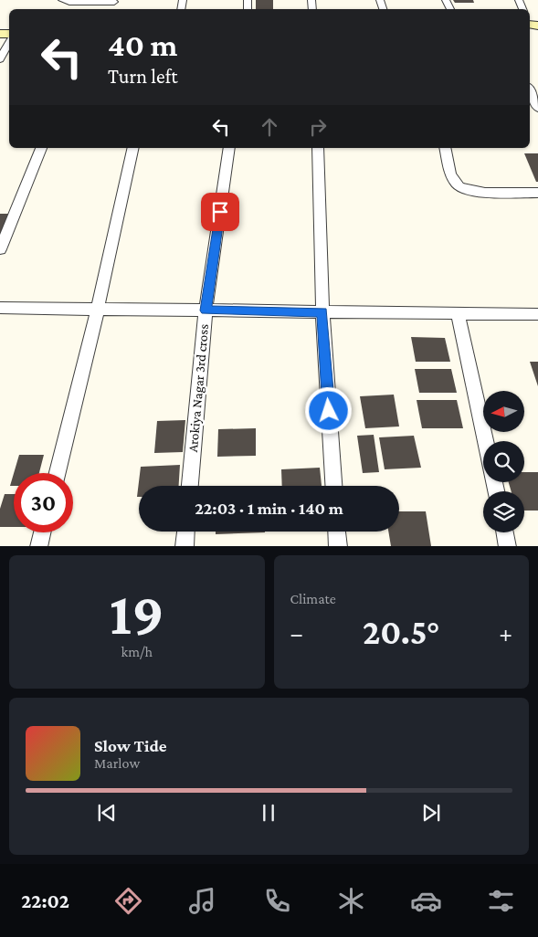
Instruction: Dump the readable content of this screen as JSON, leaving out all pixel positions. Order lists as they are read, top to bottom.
{
  "streets": {
    "street": ["Arokiya Nagar 3rd cross"]
  },
  "north": "left",
  "page": {
    "turn": ["40 m", "Turn left"],
    "limit": "30",
    "trip": "22:03 · 1 min · 140 m",
    "tile": [
      ["19", "km/h"],
      "Climate"
    ],
    "heat": ["−", "20.5°", "+"],
    "song": ["Slow Tide", "Marlow"],
    "tabs": "22:02"
  }
}
